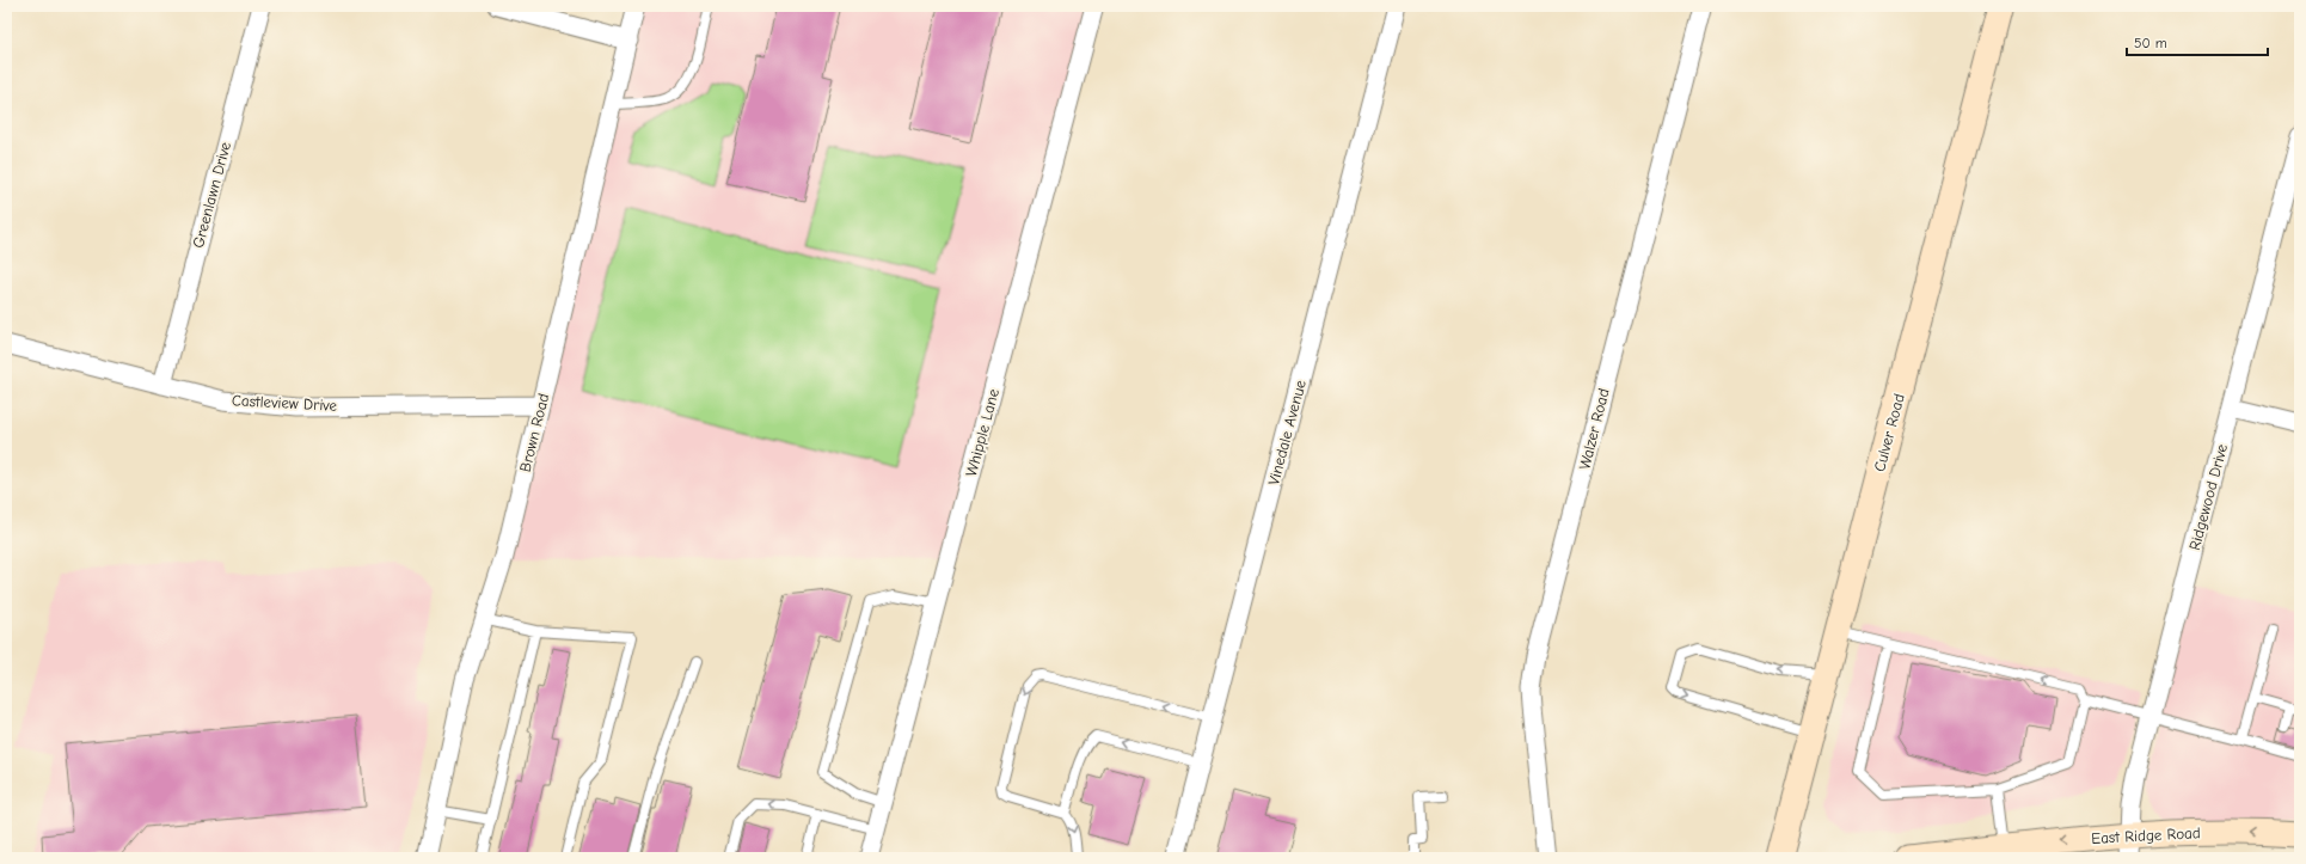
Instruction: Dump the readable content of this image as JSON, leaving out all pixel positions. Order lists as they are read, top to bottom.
{
  "streets": {
    "main road": ["Culver Road", "East Ridge Road"],
    "street": [
      "Greenlawn Drive",
      "Castleview Drive",
      "Walzer Road",
      "Brown Road",
      "Whipple Lane",
      "Vinedale Avenue",
      "Ridgewood Drive"
    ]
  },
  "crossings": [
    ["Greenlawn Drive", "Castleview Drive"],
    ["Castleview Drive", "Brown Road"],
    ["Ridgewood Drive", "East Ridge Road"]
  ],
  "one_way": ["East Ridge Road"],
  "scale_bar": "50 m"
}
